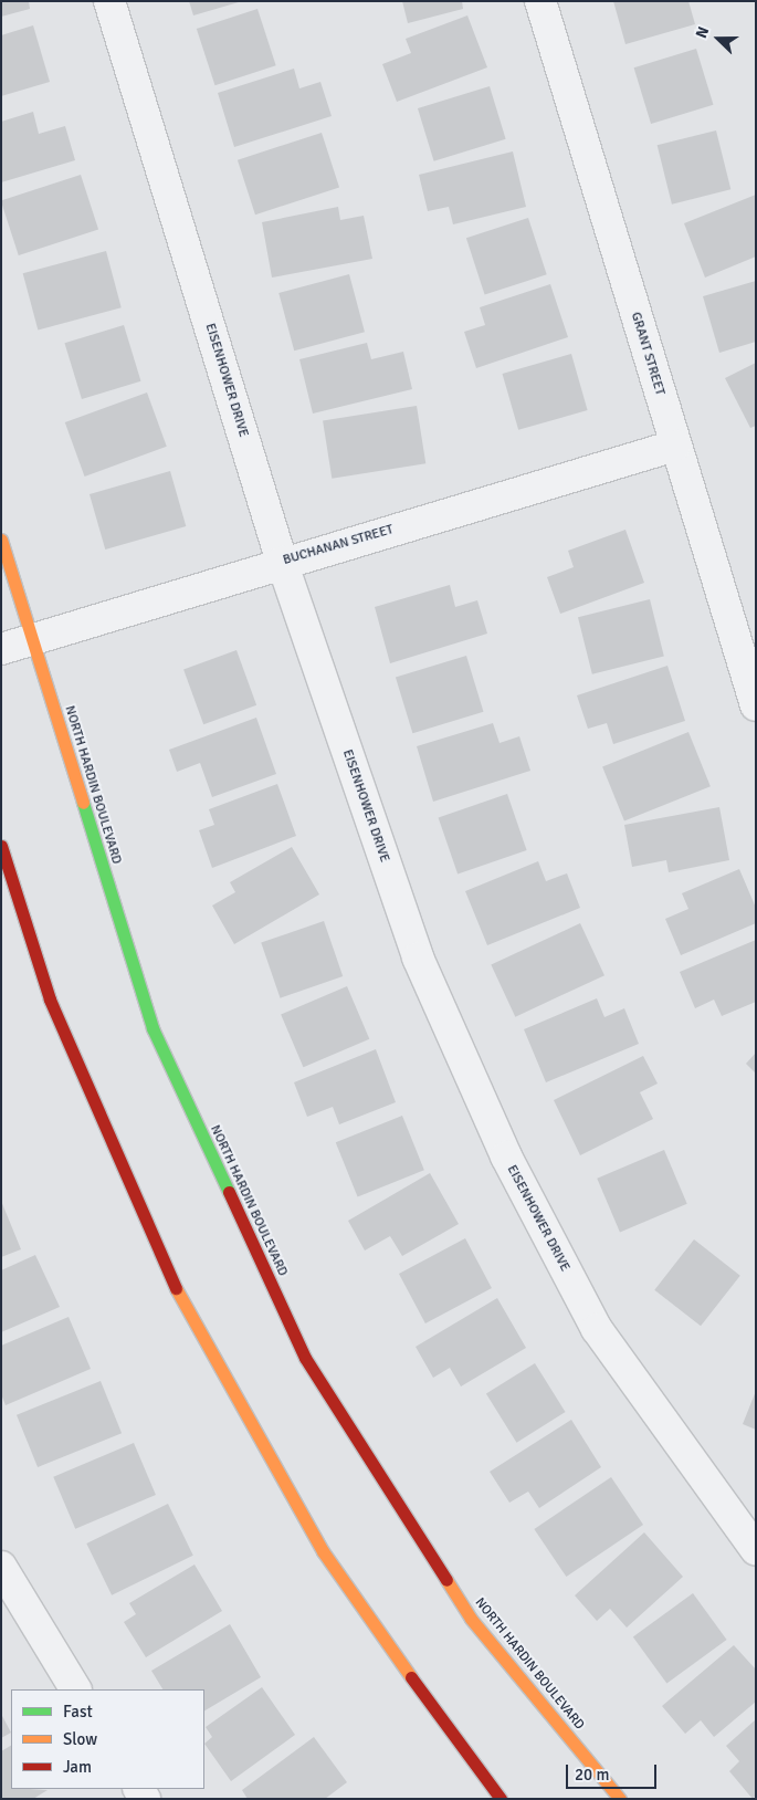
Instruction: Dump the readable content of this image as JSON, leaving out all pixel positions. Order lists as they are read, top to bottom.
{
  "streets": {
    "main road": ["NORTH HARDIN BOULEVARD"],
    "street": ["GRANT STREET", "EISENHOWER DRIVE", "BUCHANAN STREET"]
  },
  "crossings": [
    ["GRANT STREET", "BUCHANAN STREET"],
    ["EISENHOWER DRIVE", "BUCHANAN STREET"],
    ["BUCHANAN STREET", "NORTH HARDIN BOULEVARD"]
  ],
  "legend": ["Fast", "Slow", "Jam"],
  "scale_bar": "20 m",
  "north": "left"
}
